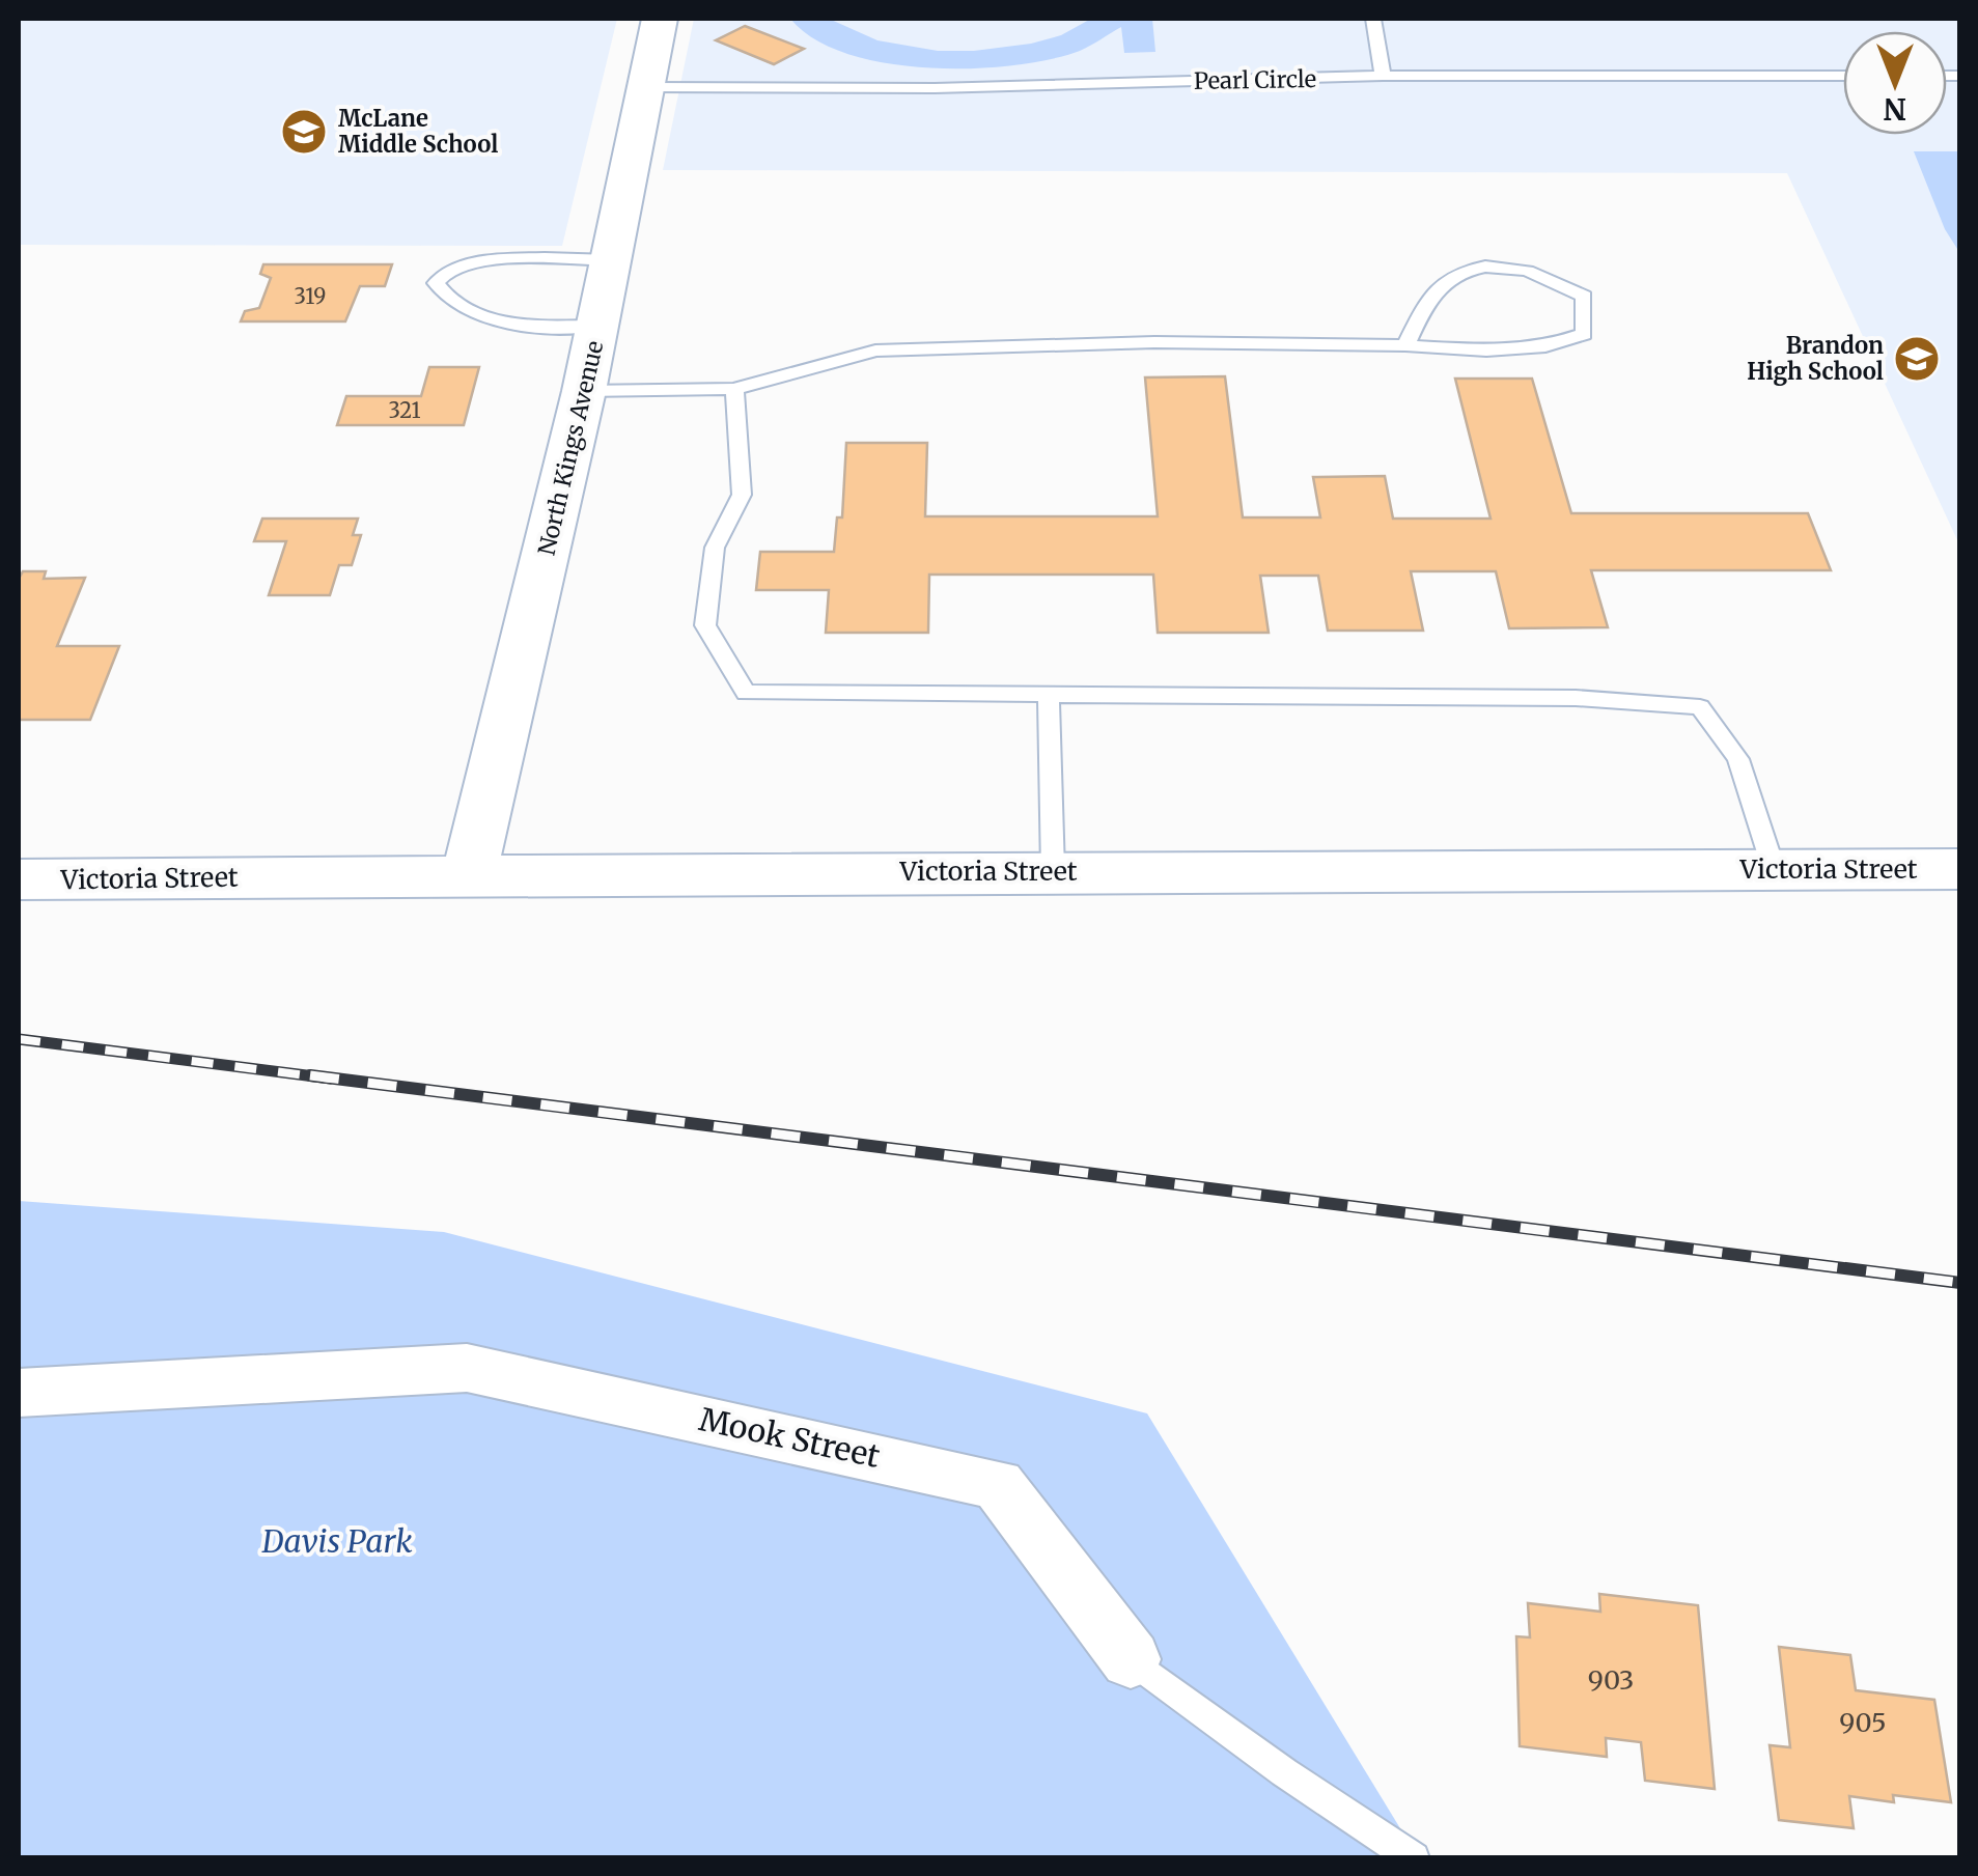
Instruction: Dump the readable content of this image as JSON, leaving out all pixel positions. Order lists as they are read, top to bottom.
{
  "streets": {
    "street": ["North Kings Avenue", "Victoria Street", "Mook Street"],
    "lane": ["Pearl Circle"]
  },
  "crossings": [
    ["Pearl Circle", "North Kings Avenue"],
    ["North Kings Avenue", "Victoria Street"]
  ],
  "parks": ["Davis Park"],
  "places": {
    "school or university": ["McLane Middle School", "Brandon High School"]
  },
  "house_numbers": [
    "319",
    "321",
    "903",
    "905"
  ],
  "north": "bottom"
}
